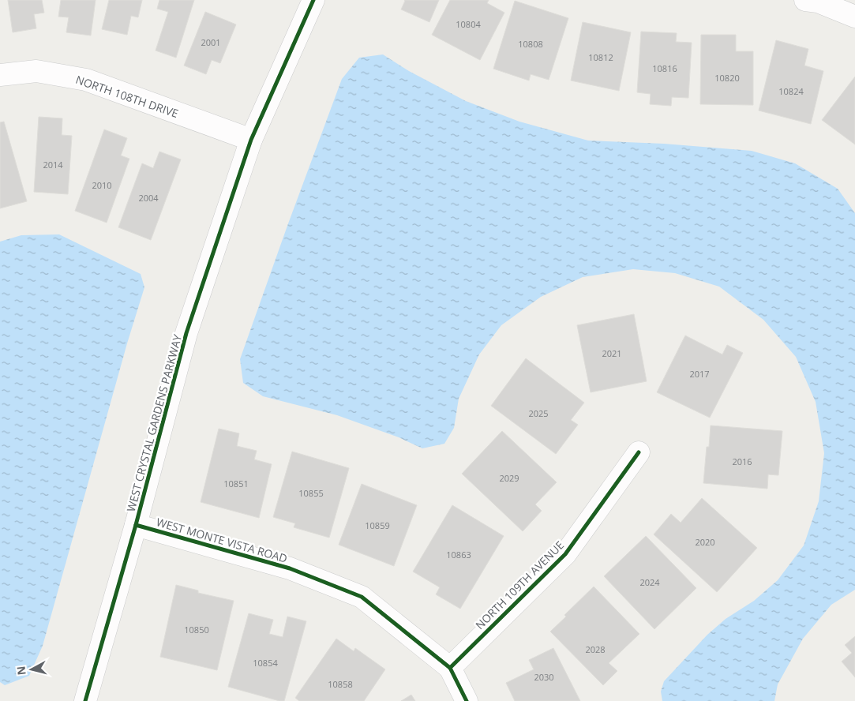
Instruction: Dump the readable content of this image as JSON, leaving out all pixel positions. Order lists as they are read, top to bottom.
{
  "streets": {
    "street": [
      "NORTH 108TH DRIVE",
      "WEST CRYSTAL GARDENS PARKWAY",
      "WEST MONTE VISTA ROAD",
      "NORTH 109TH AVENUE"
    ]
  },
  "crossings": [
    ["NORTH 108TH DRIVE", "WEST CRYSTAL GARDENS PARKWAY"],
    ["WEST CRYSTAL GARDENS PARKWAY", "WEST MONTE VISTA ROAD"],
    ["WEST MONTE VISTA ROAD", "NORTH 109TH AVENUE"]
  ],
  "house_numbers": [
    "10804",
    "2001",
    "10808",
    "10812",
    "10816",
    "10820",
    "10824",
    "2014",
    "2010",
    "2004",
    "2021",
    "2017",
    "2025",
    "2016",
    "2029",
    "10851",
    "10855",
    "10859",
    "2020",
    "10863",
    "2024",
    "10850",
    "2028",
    "10854",
    "2030",
    "10858"
  ],
  "north": "left"
}
